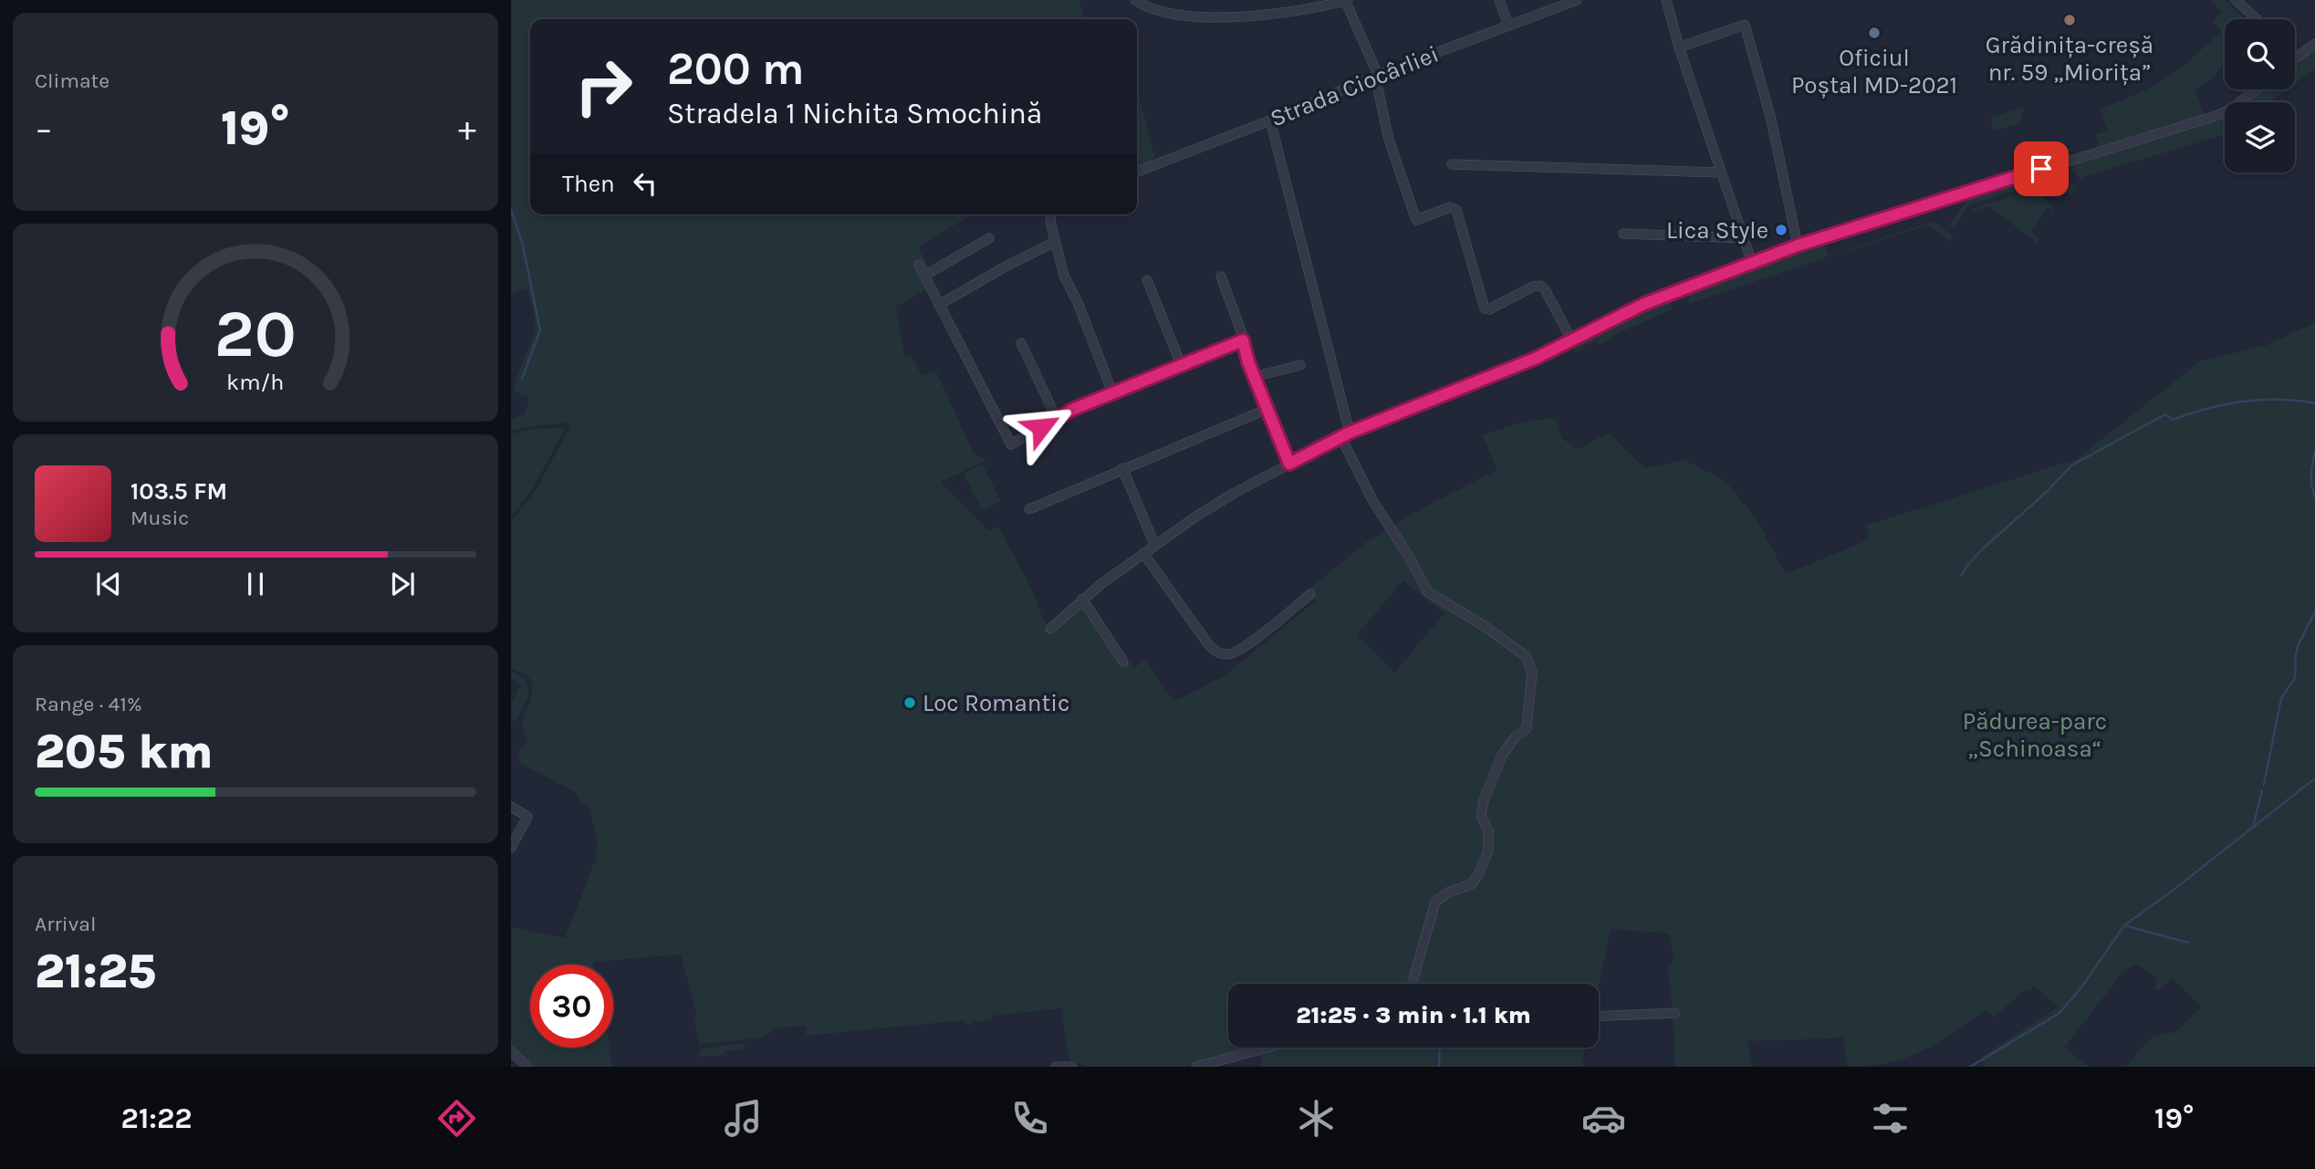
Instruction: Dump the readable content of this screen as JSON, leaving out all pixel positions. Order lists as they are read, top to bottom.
{
  "streets": {
    "street": ["Strada Ciocârliei"]
  },
  "parks": ["Pădurea-parc „Schinoasa“"],
  "places": [
    "Grădinița-creșă nr. 59 „Miorița”",
    "Oficiul Poștal MD-2021",
    "Lica Style",
    "Loc Romantic"
  ],
  "page": {
    "tile": [
      "Climate",
      ["Range · 41%", "205 km"],
      ["Arrival", "21:25"]
    ],
    "turn": ["200 m", "Stradela 1 Nichita Smochină"],
    "heat": ["−", "19°", "+"],
    "then": "Then",
    "song": ["103.5 FM", "Music"],
    "limit": "30",
    "trip": "21:25 · 3 min · 1.1 km",
    "tabs": ["21:22", "19°"],
    "gauge": ["20", "km/h"]
  }
}
